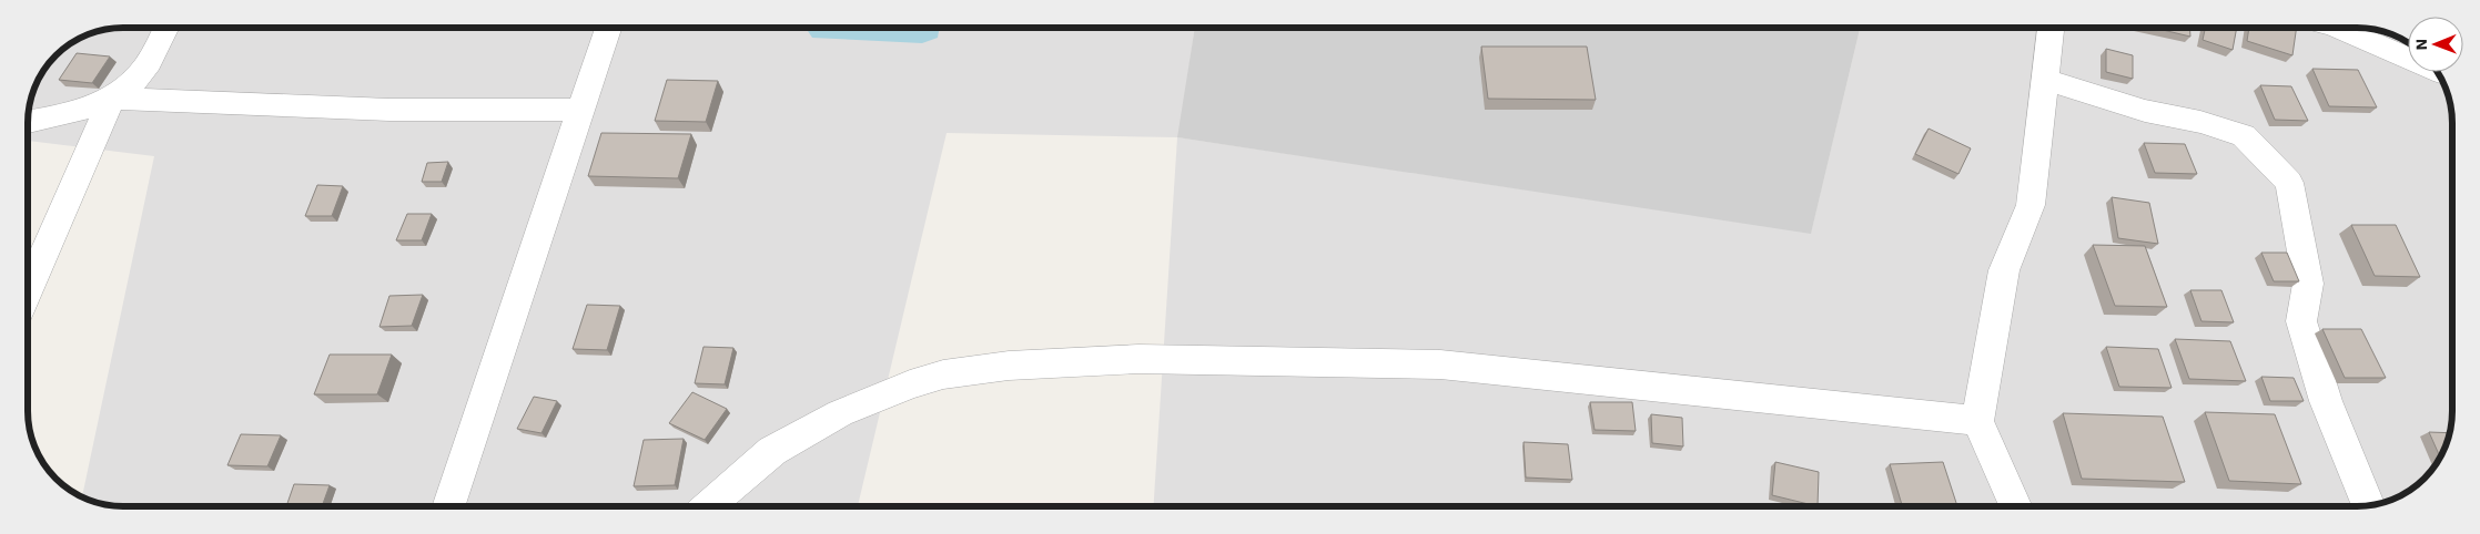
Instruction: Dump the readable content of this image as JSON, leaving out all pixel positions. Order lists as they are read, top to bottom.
{
  "north": "left"
}
